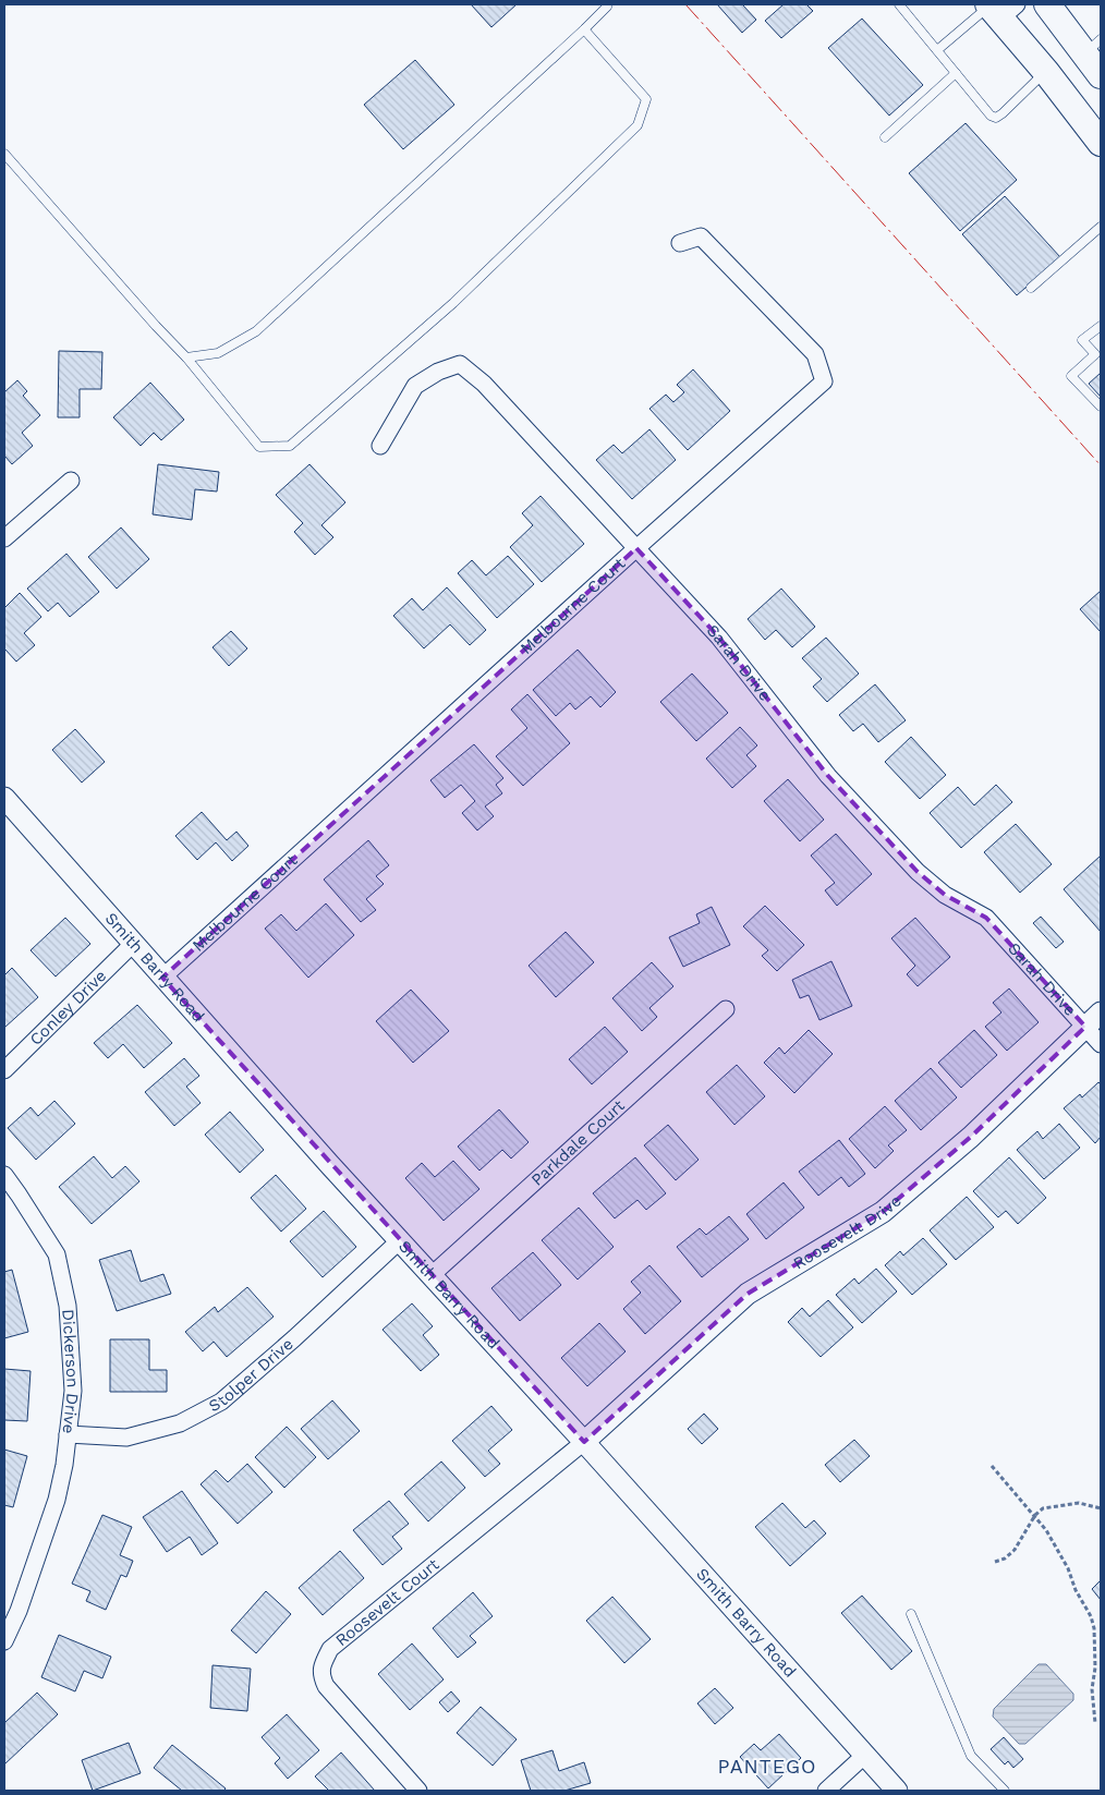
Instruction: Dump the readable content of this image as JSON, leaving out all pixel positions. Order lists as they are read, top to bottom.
{
  "streets": {
    "street": [
      "Melbourne Court",
      "Sarah Drive",
      "Smith Barry Road",
      "Conley Drive",
      "Parkdale Court",
      "Roosevelt Drive",
      "Dickerson Drive",
      "Stolper Drive",
      "Roosevelt Court"
    ]
  },
  "crossings": [
    ["Melbourne Court", "Sarah Drive"],
    ["Melbourne Court", "Smith Barry Road"],
    ["Sarah Drive", "Roosevelt Drive"],
    ["Smith Barry Road", "Conley Drive"],
    ["Smith Barry Road", "Parkdale Court"],
    ["Smith Barry Road", "Roosevelt Drive"],
    ["Smith Barry Road", "Stolper Drive"],
    ["Smith Barry Road", "Roosevelt Court"],
    ["Roosevelt Drive", "Roosevelt Court"],
    ["Dickerson Drive", "Stolper Drive"]
  ],
  "districts": ["PANTEGO"]
}
